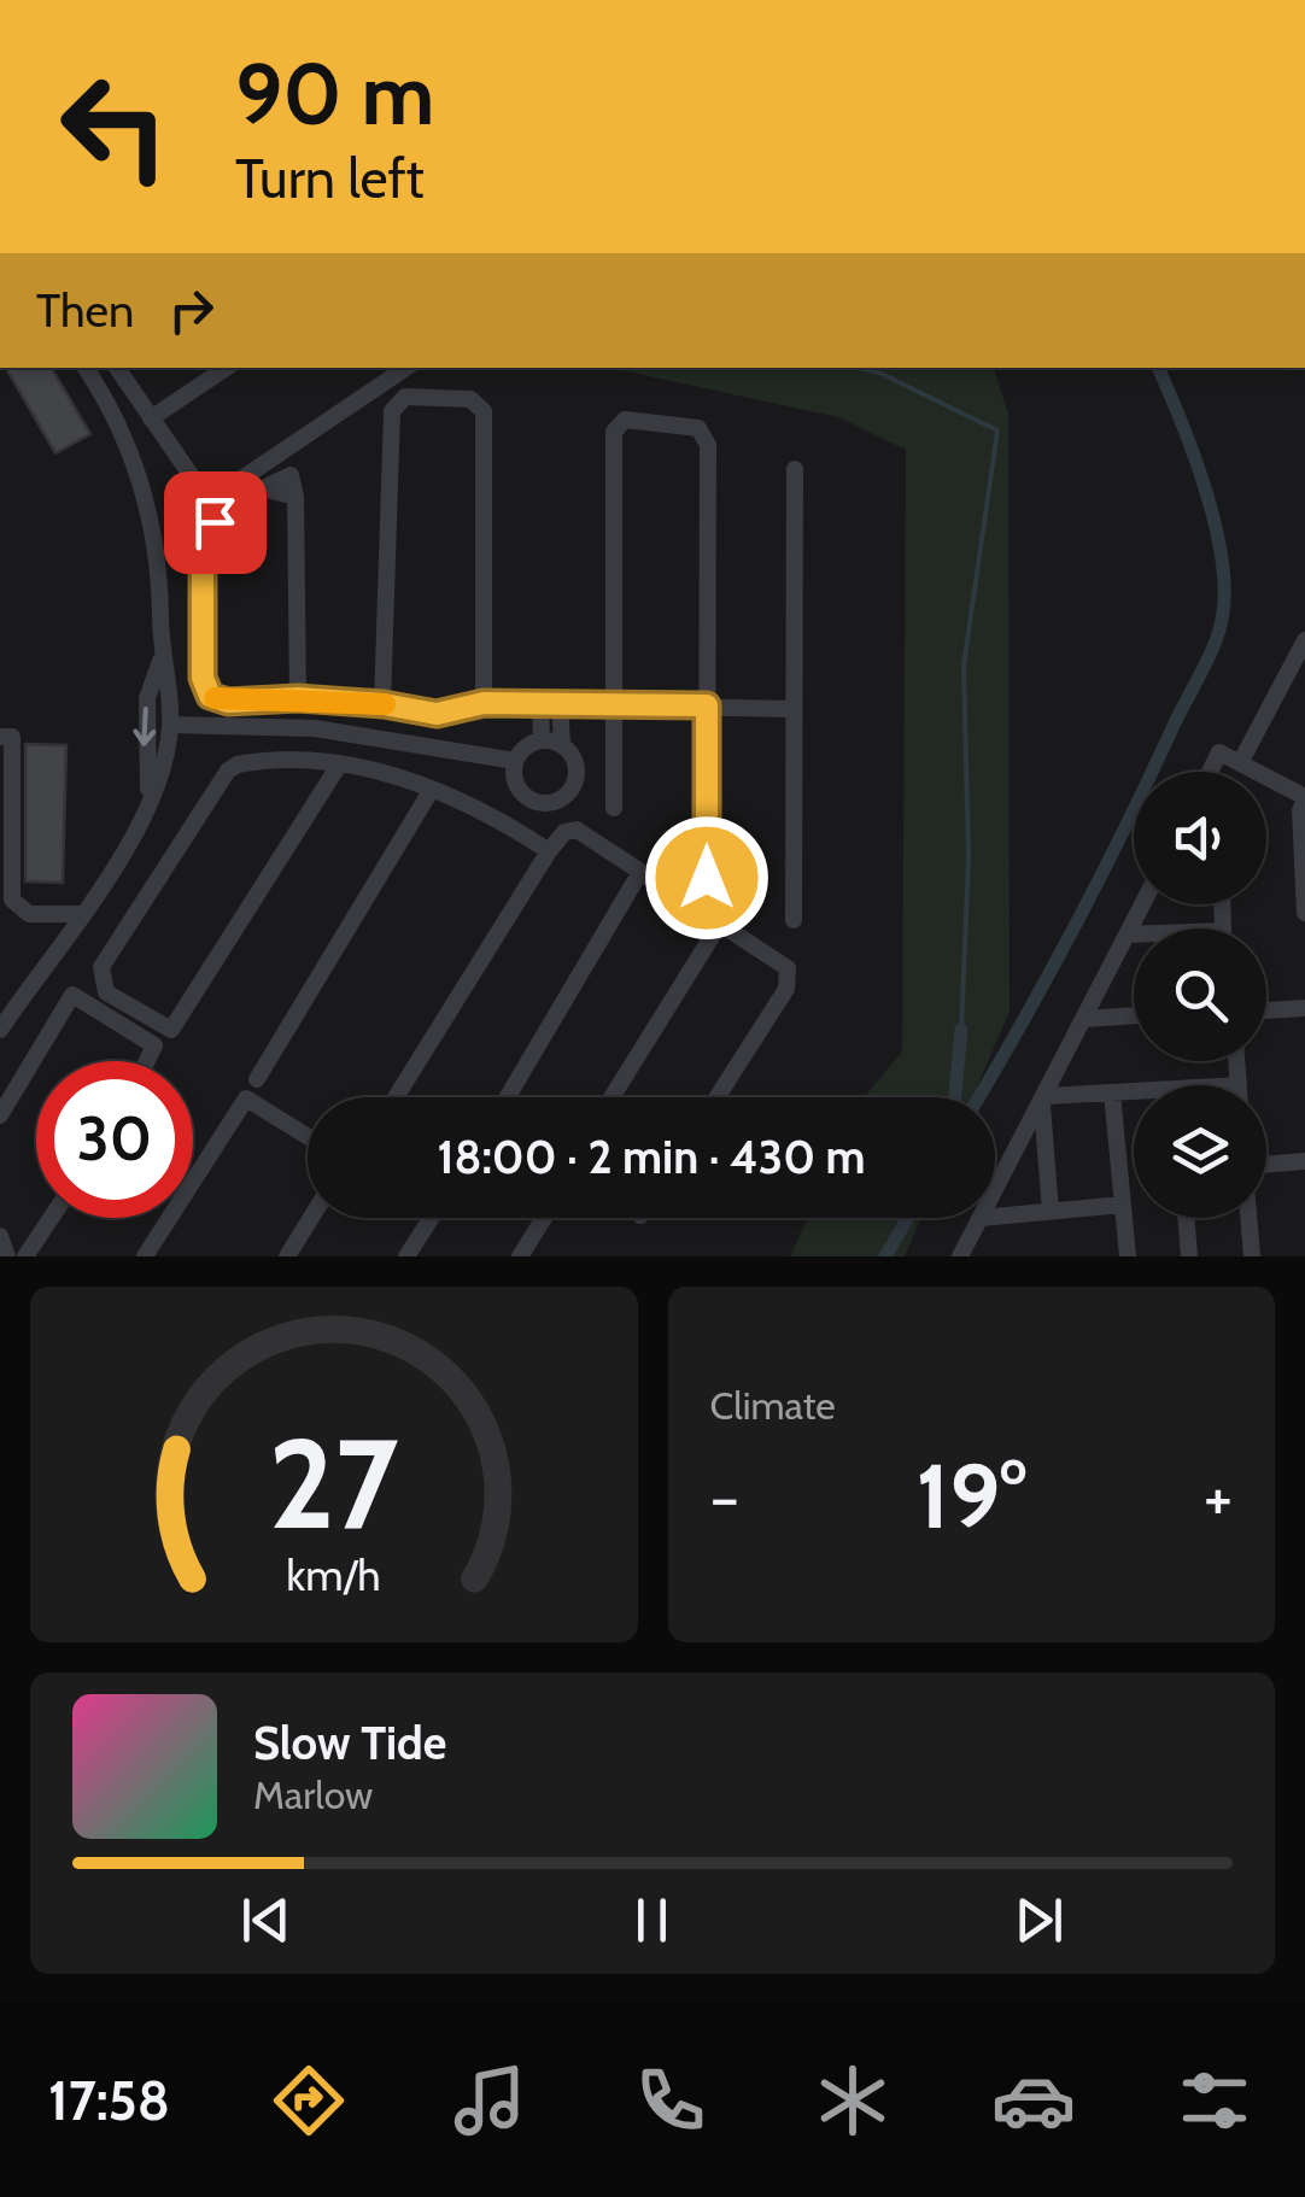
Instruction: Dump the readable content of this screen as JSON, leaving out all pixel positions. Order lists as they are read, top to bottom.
{
  "page": {
    "turn": ["90 m", "Turn left"],
    "then": "Then",
    "limit": "30",
    "trip": "18:00 · 2 min · 430 m",
    "tile": "Climate",
    "heat": ["−", "19°", "+"],
    "song": ["Slow Tide", "Marlow"],
    "tabs": "17:58",
    "gauge": ["27", "km/h"]
  }
}
